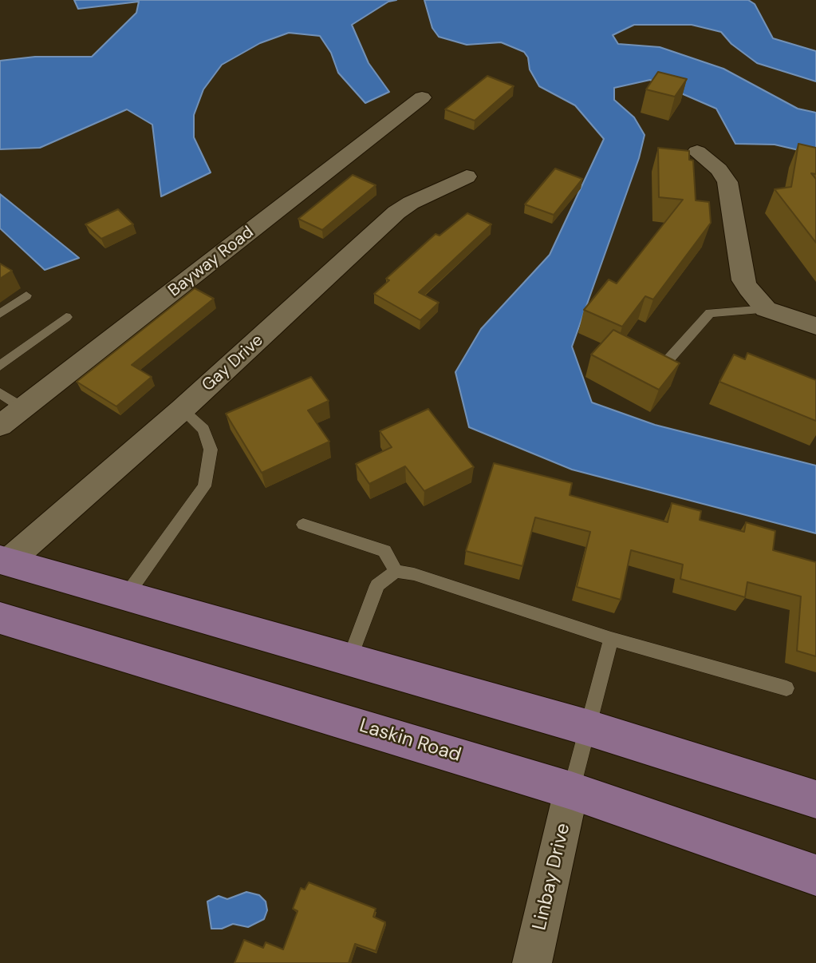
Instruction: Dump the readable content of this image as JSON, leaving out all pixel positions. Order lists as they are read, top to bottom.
{
  "streets": {
    "main road": ["Laskin Road"],
    "street": ["Bayway Road", "Gay Drive", "Linbay Drive"]
  },
  "crossings": [
    ["Laskin Road", "Linbay Drive"]
  ]
}
